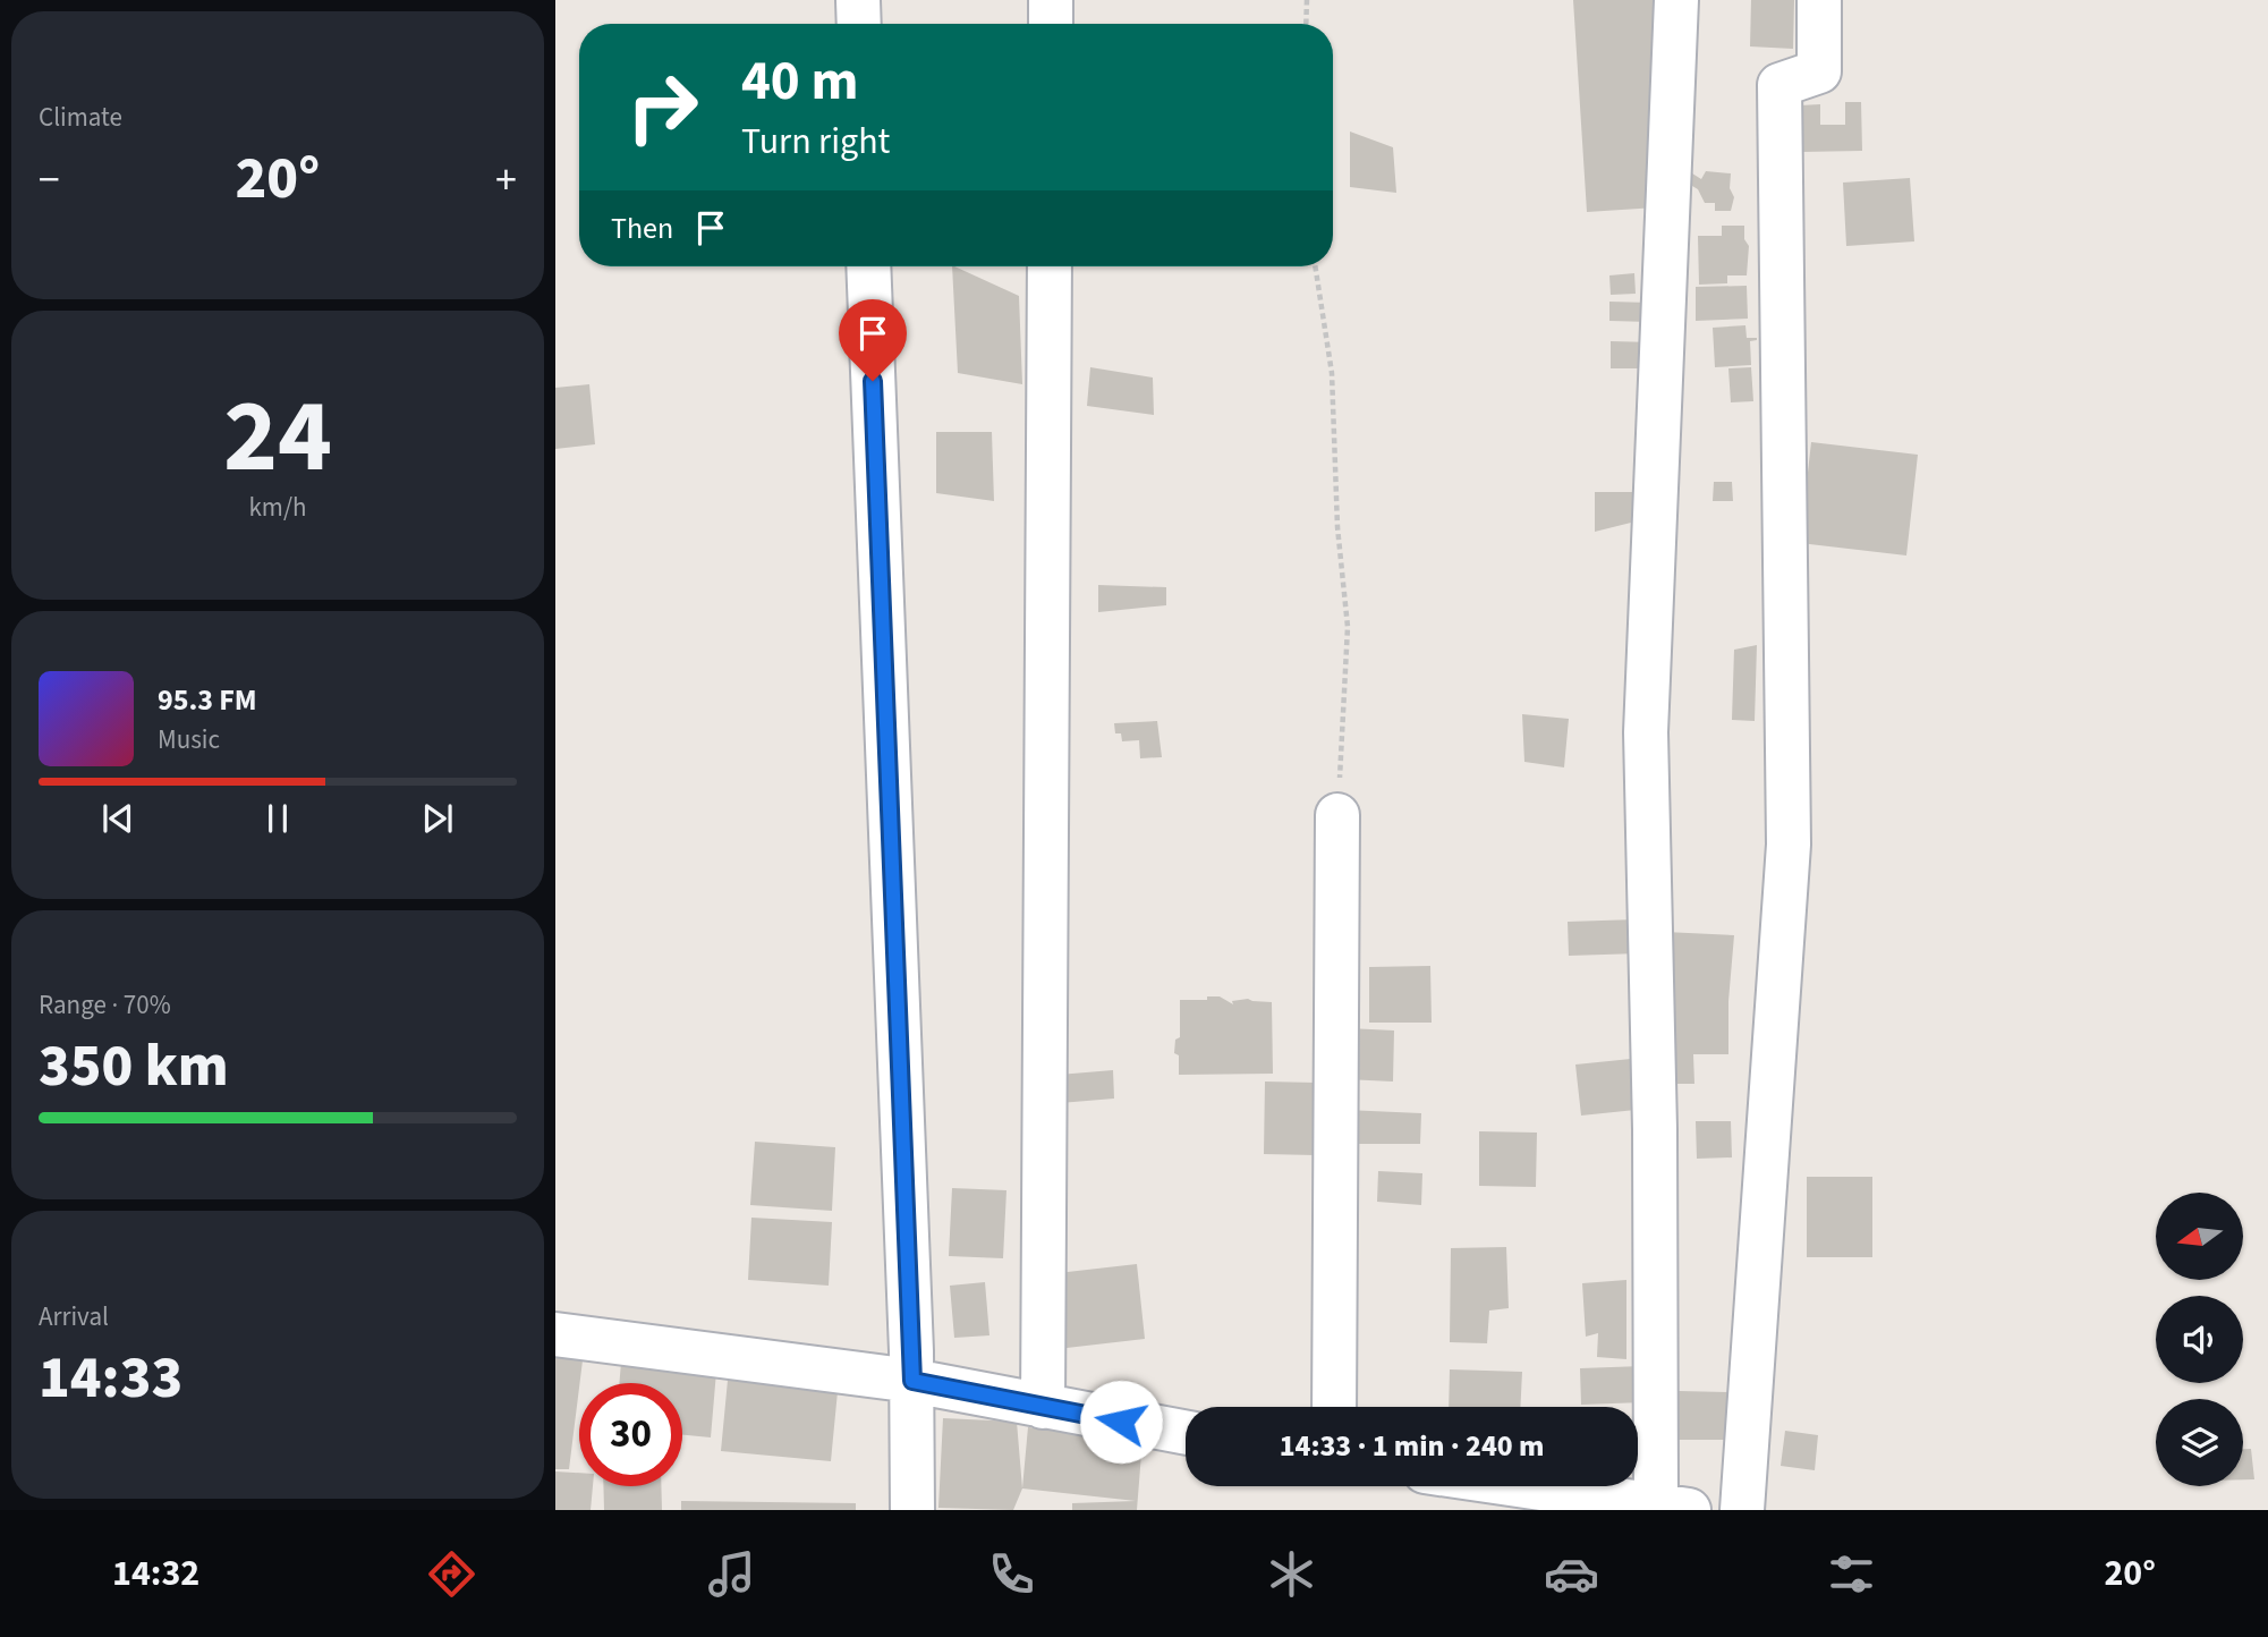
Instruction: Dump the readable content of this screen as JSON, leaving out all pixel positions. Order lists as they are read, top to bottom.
{
  "north": "left",
  "page": {
    "tile": [
      "Climate",
      ["24", "km/h"],
      ["Range · 70%", "350 km"],
      ["Arrival", "14:33"]
    ],
    "turn": ["40 m", "Turn right"],
    "heat": ["−", "20°", "+"],
    "then": "Then",
    "song": ["95.3 FM", "Music"],
    "limit": "30",
    "trip": "14:33 · 1 min · 240 m",
    "tabs": ["14:32", "20°"]
  }
}
